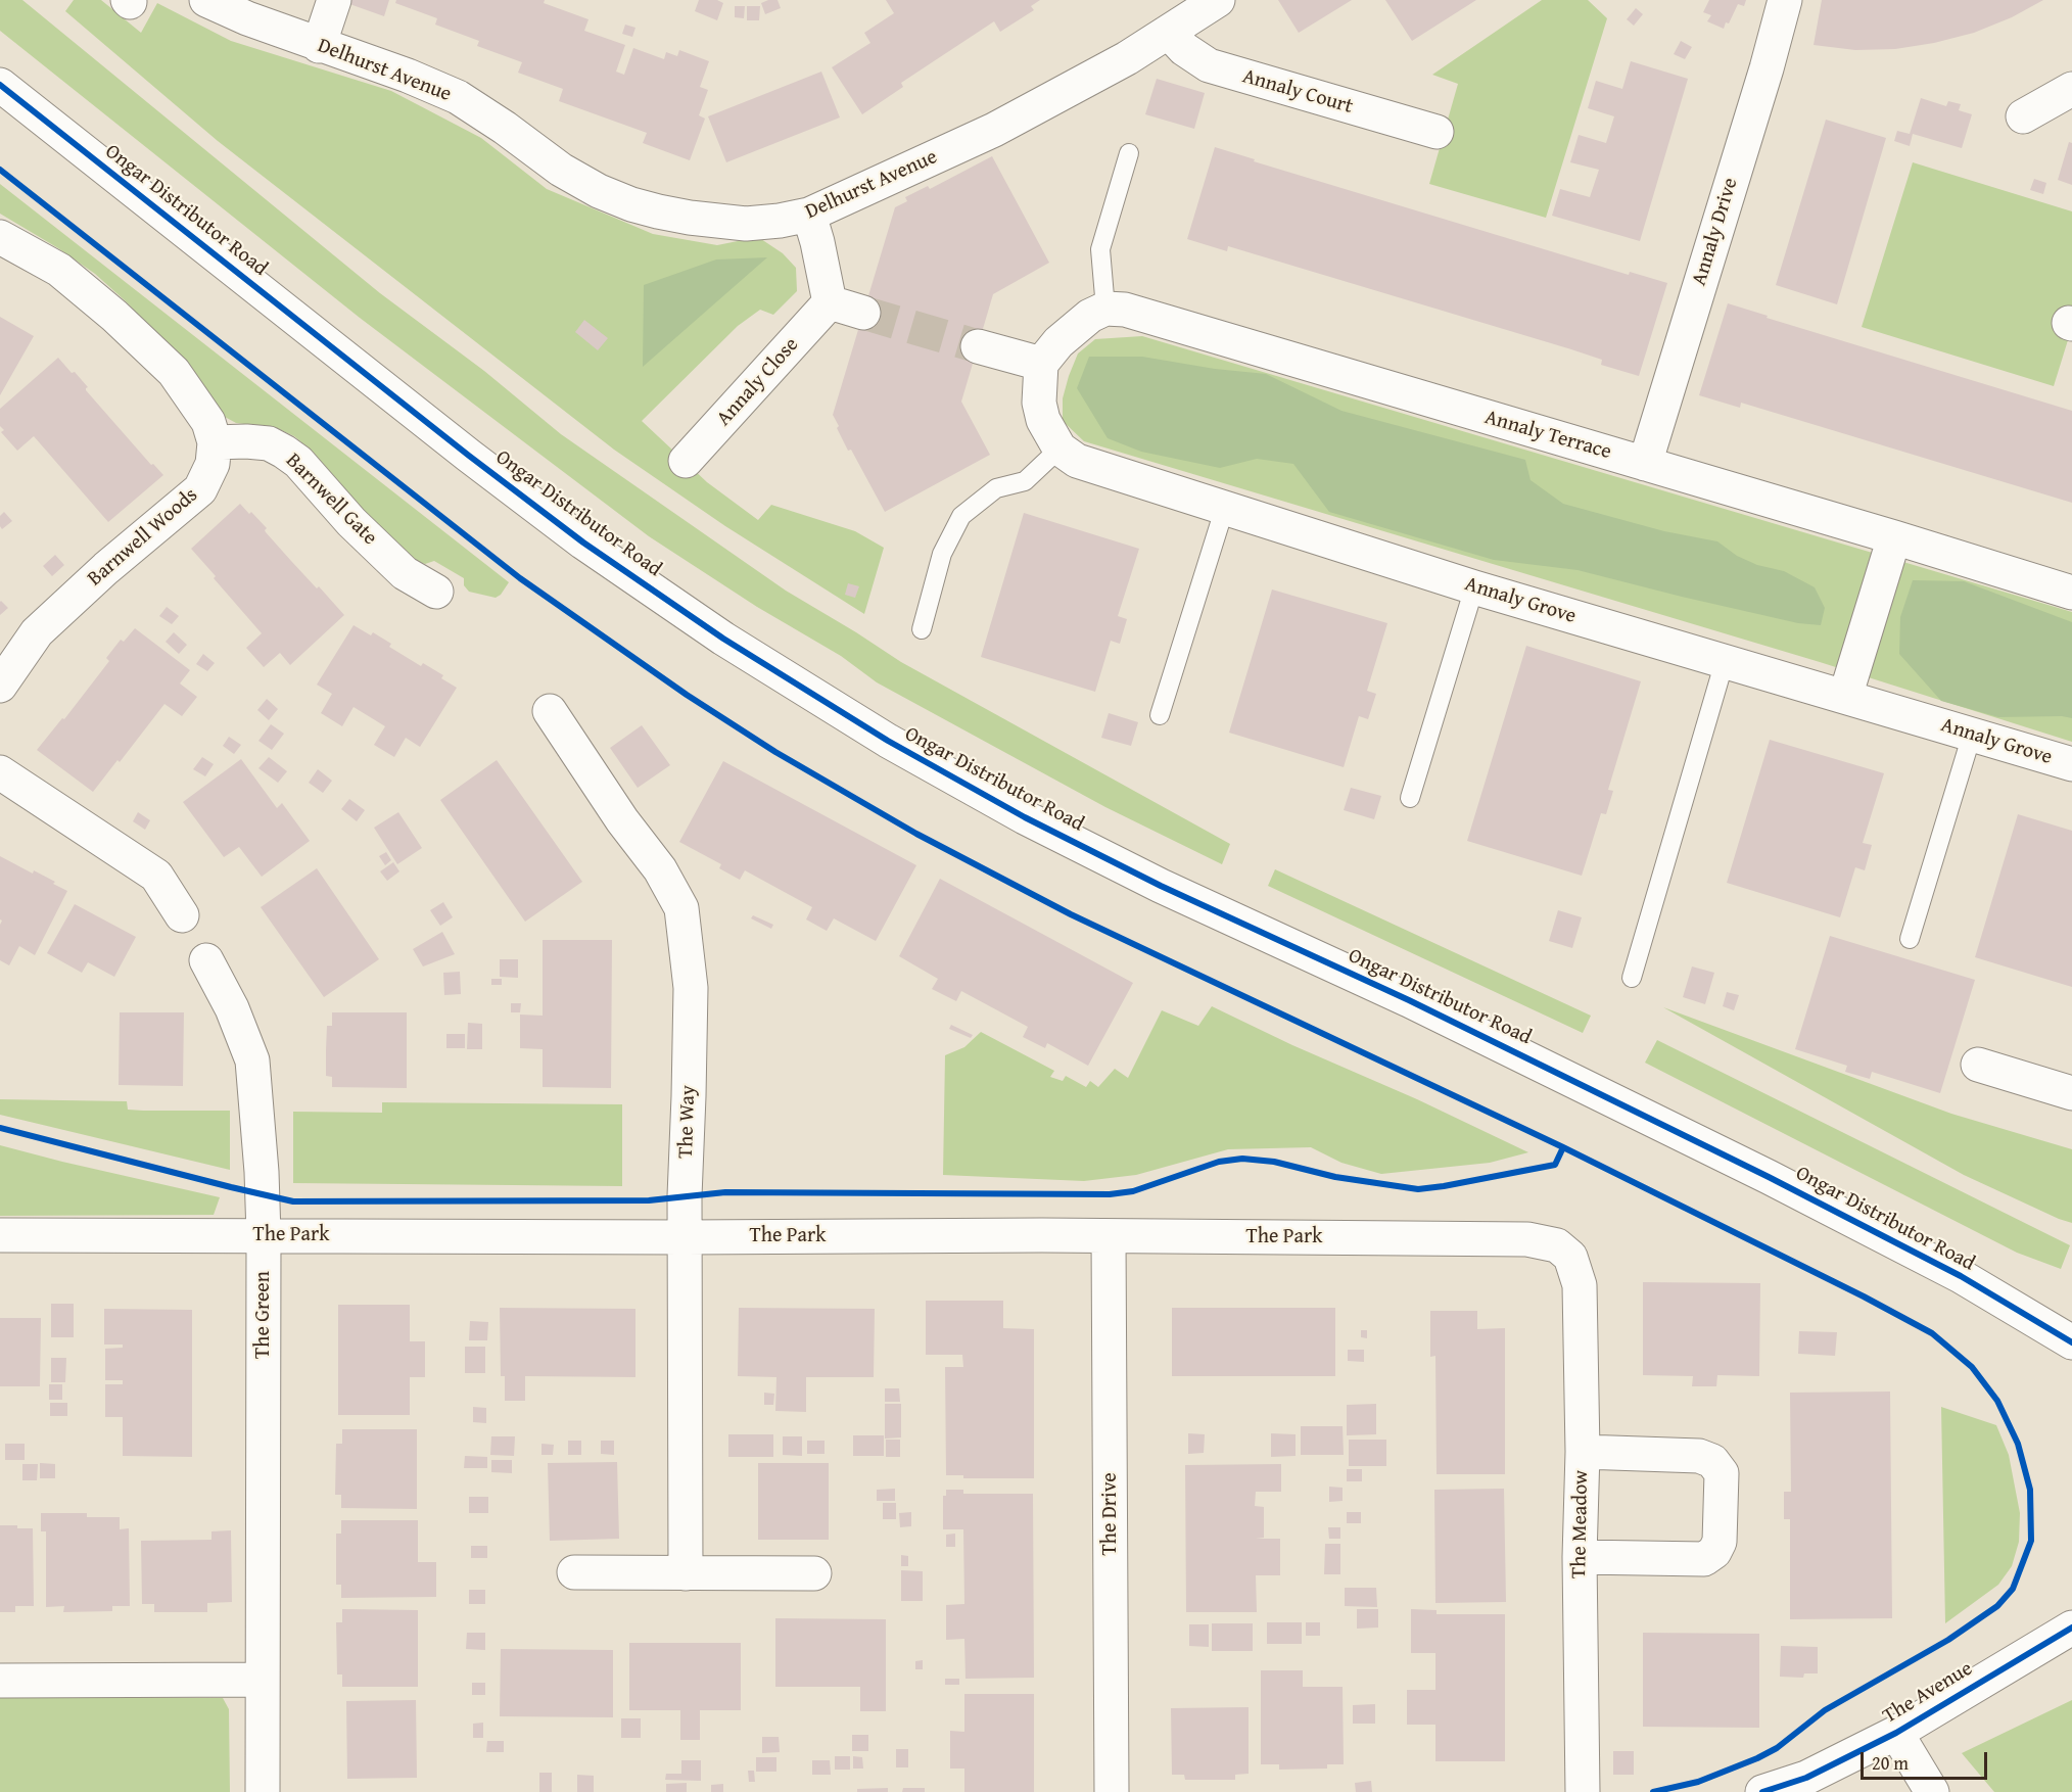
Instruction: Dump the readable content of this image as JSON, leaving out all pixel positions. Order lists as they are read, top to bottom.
{
  "streets": {
    "street": [
      "Delhurst Avenue",
      "Annaly Court",
      "Ongar Distributor Road",
      "Annaly Drive",
      "Annaly Close",
      "Annaly Terrace",
      "Barnwell Gate",
      "Barnwell Woods",
      "Annaly Grove",
      "The Way",
      "The Park",
      "The Green",
      "The Drive",
      "The Meadow",
      "The Avenue"
    ]
  },
  "crossings": [
    ["Delhurst Avenue", "Annaly Court"],
    ["Annaly Drive", "Annaly Terrace"],
    ["Barnwell Gate", "Barnwell Woods"],
    ["The Way", "The Park"],
    ["The Park", "The Green"],
    ["The Park", "The Drive"],
    ["The Park", "The Meadow"]
  ],
  "scale_bar": "20 m"
}
